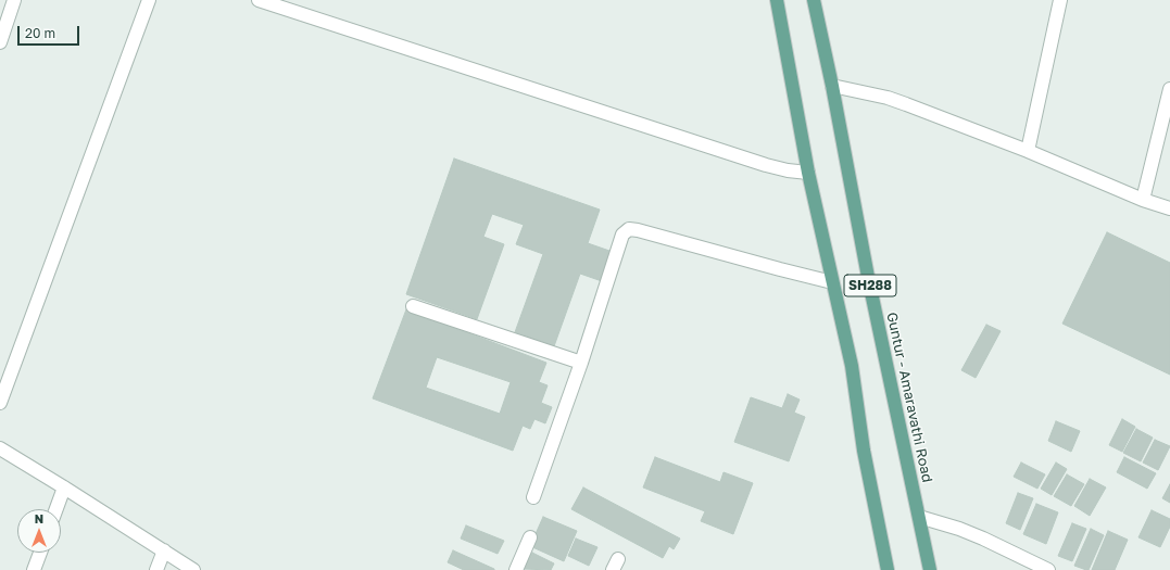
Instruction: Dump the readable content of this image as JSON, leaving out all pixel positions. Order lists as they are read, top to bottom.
{
  "streets": {
    "main road": ["SH288", "Guntur - Amaravathi Road"]
  },
  "scale_bar": "20 m",
  "north": "top"
}
